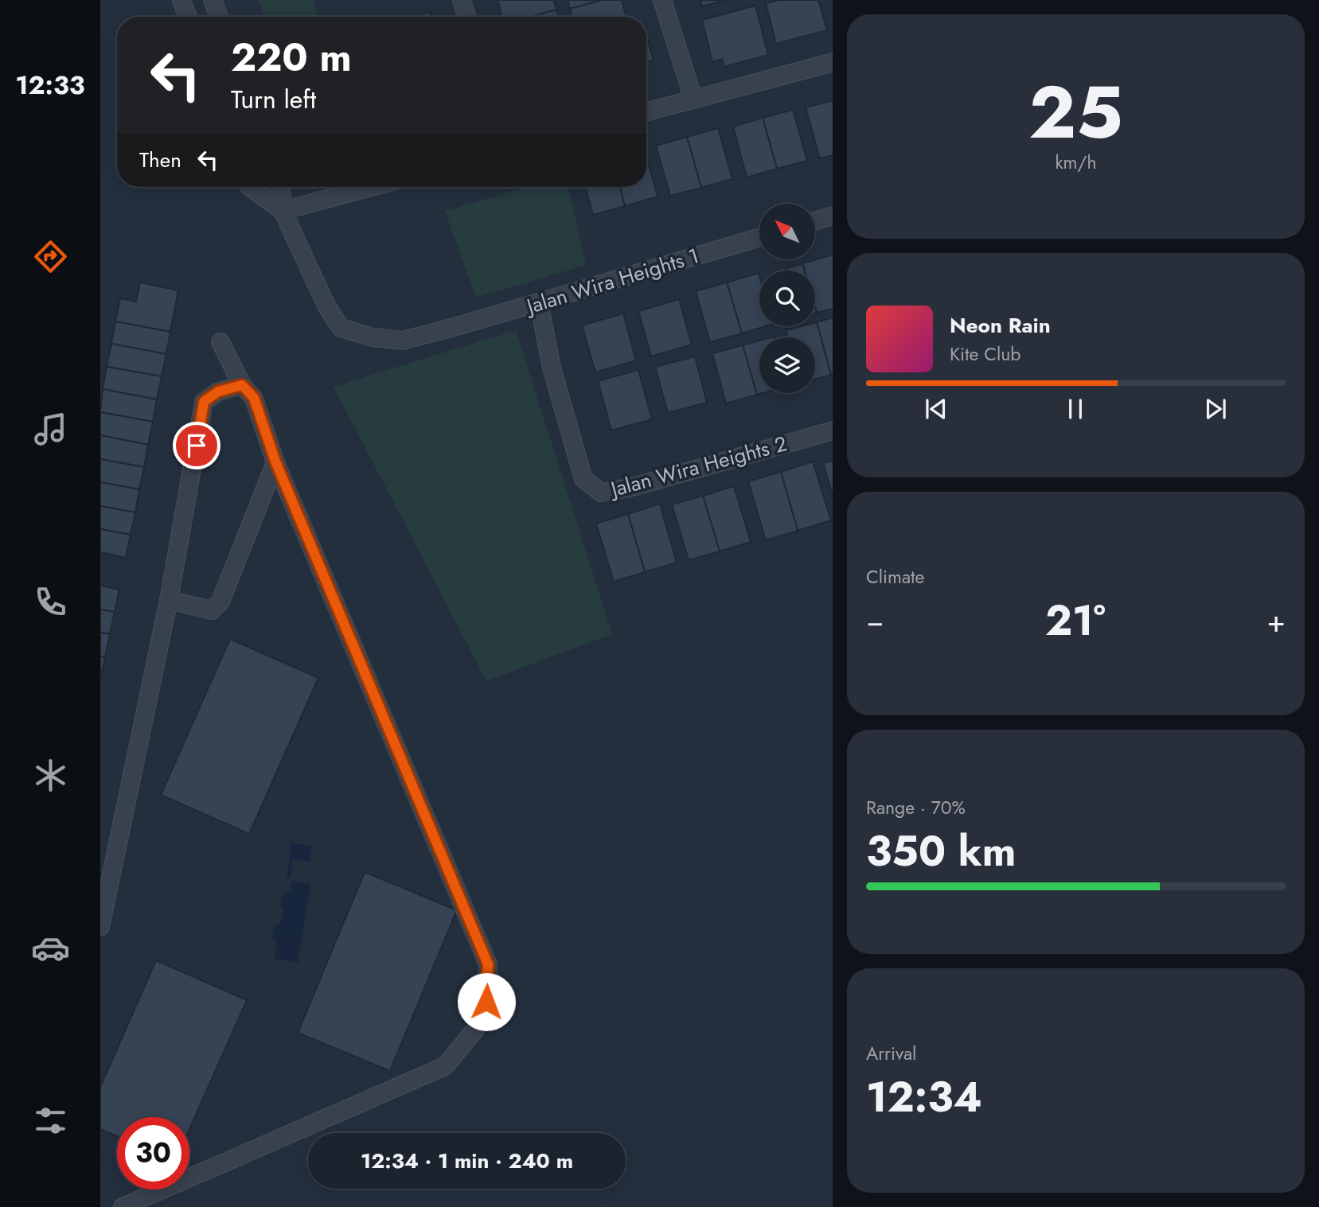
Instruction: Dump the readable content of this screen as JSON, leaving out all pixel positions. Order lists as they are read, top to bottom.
{
  "streets": {
    "street": ["Jalan Wira Heights 1", "Jalan Wira Heights 2"]
  },
  "crossings": [
    ["Jalan Wira Heights 1", "Jalan Wira Heights 2"]
  ],
  "north": "top left",
  "page": {
    "tabs": "12:33",
    "tile": [
      ["25", "km/h"],
      "Climate",
      ["Range · 70%", "350 km"],
      ["Arrival", "12:34"]
    ],
    "turn": ["220 m", "Turn left"],
    "then": "Then",
    "song": ["Neon Rain", "Kite Club"],
    "heat": ["−", "21°", "+"],
    "limit": "30",
    "trip": "12:34 · 1 min · 240 m"
  }
}
